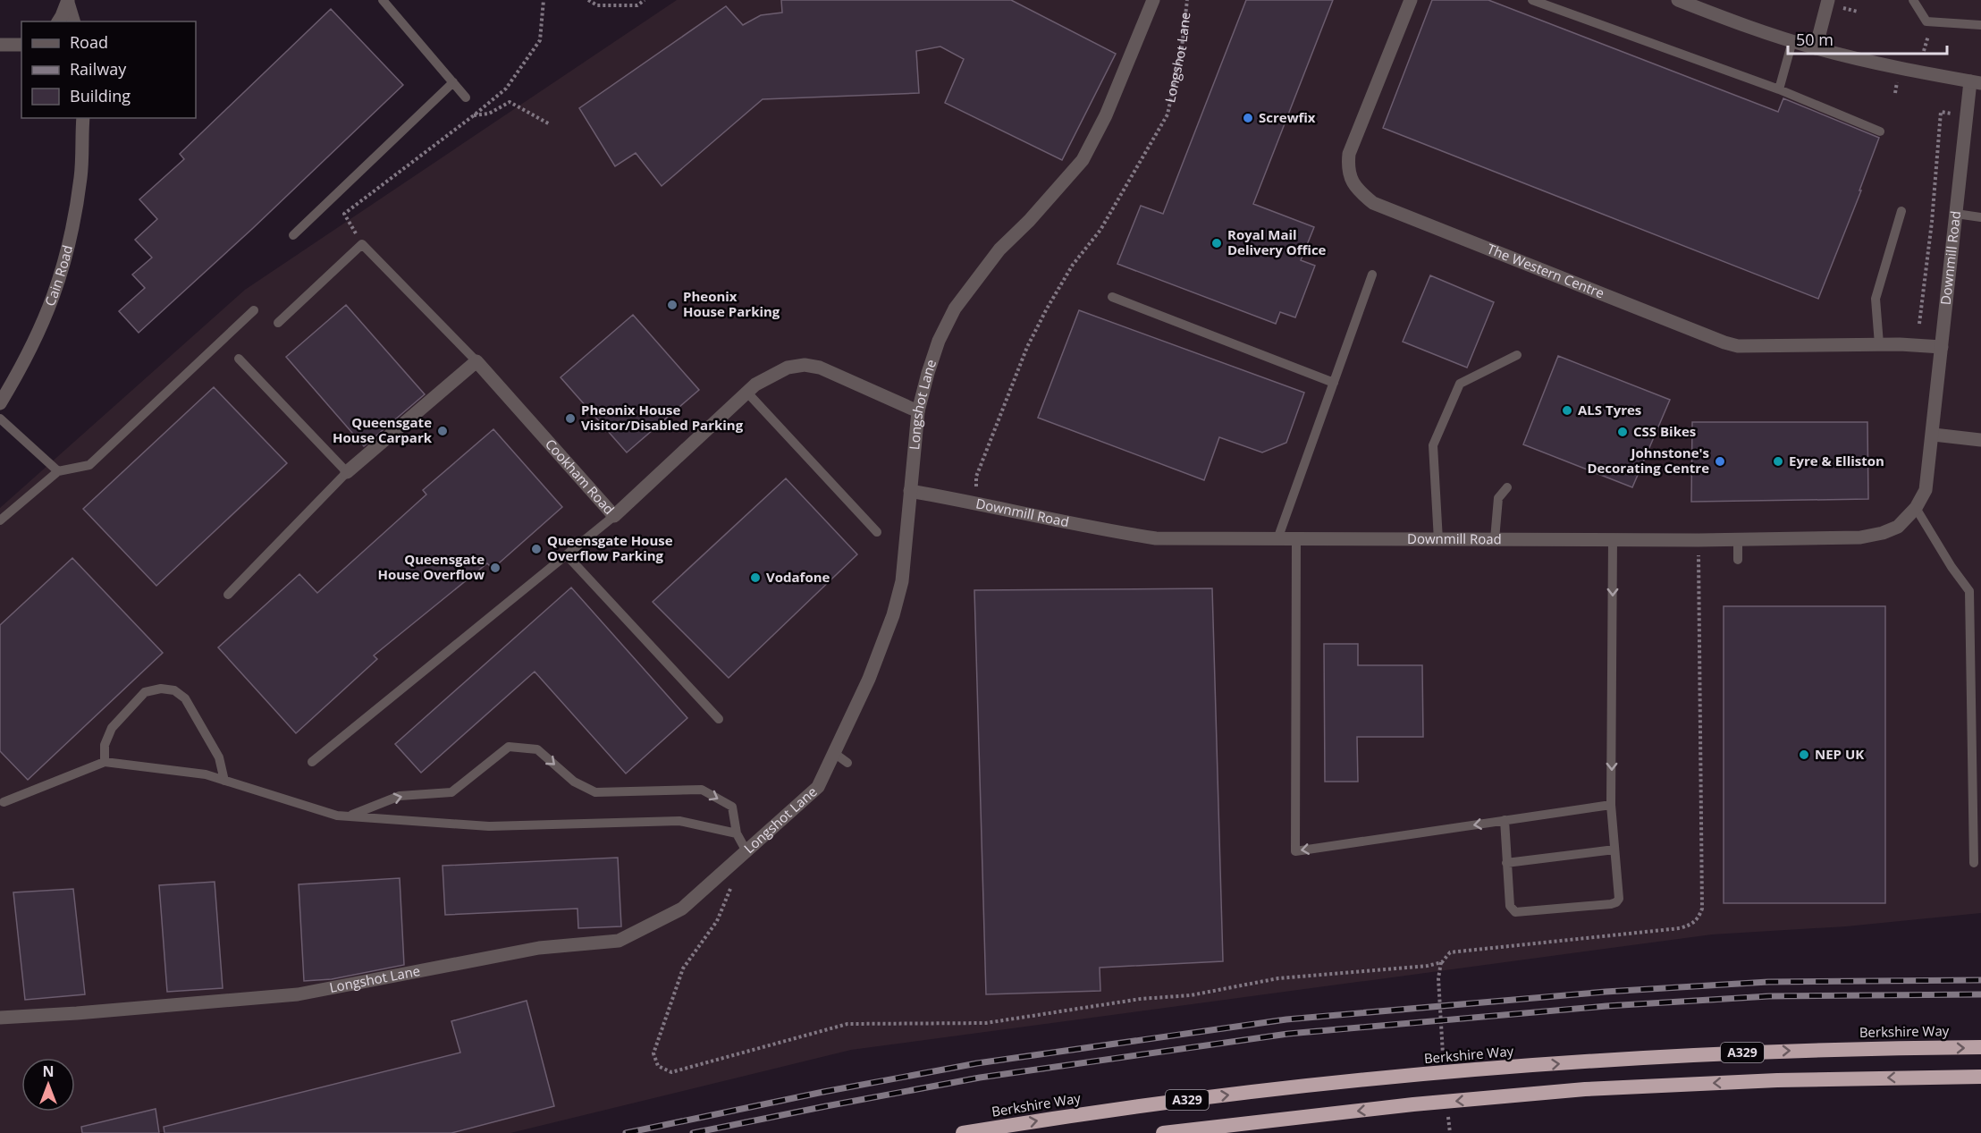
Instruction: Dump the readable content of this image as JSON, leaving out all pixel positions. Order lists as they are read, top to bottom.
{
  "streets": {
    "highway": ["Berkshire Way", "A329"],
    "street": [
      "Longshot Lane",
      "Downmill Road",
      "The Western Centre",
      "Cain Road",
      "Cookham Road"
    ]
  },
  "crossings": [
    ["Longshot Lane", "Downmill Road"],
    ["Longshot Lane", "Cookham Road"],
    ["Downmill Road", "The Western Centre"]
  ],
  "places": [
    "Screwfix",
    "Royal Mail Delivery Office",
    "Pheonix House Parking",
    "ALS Tyres",
    "Pheonix House Visitor/Disabled Parking",
    "Queensgate House Carpark",
    "CSS Bikes",
    "Johnstone's Decorating Centre",
    "Eyre & Elliston",
    "Queensgate House Overflow Parking",
    "Queensgate House Overflow",
    "Vodafone",
    "NEP UK"
  ],
  "legend": ["Road", "Railway", "Building"],
  "scale_bar": "50 m",
  "north": "top"
}
